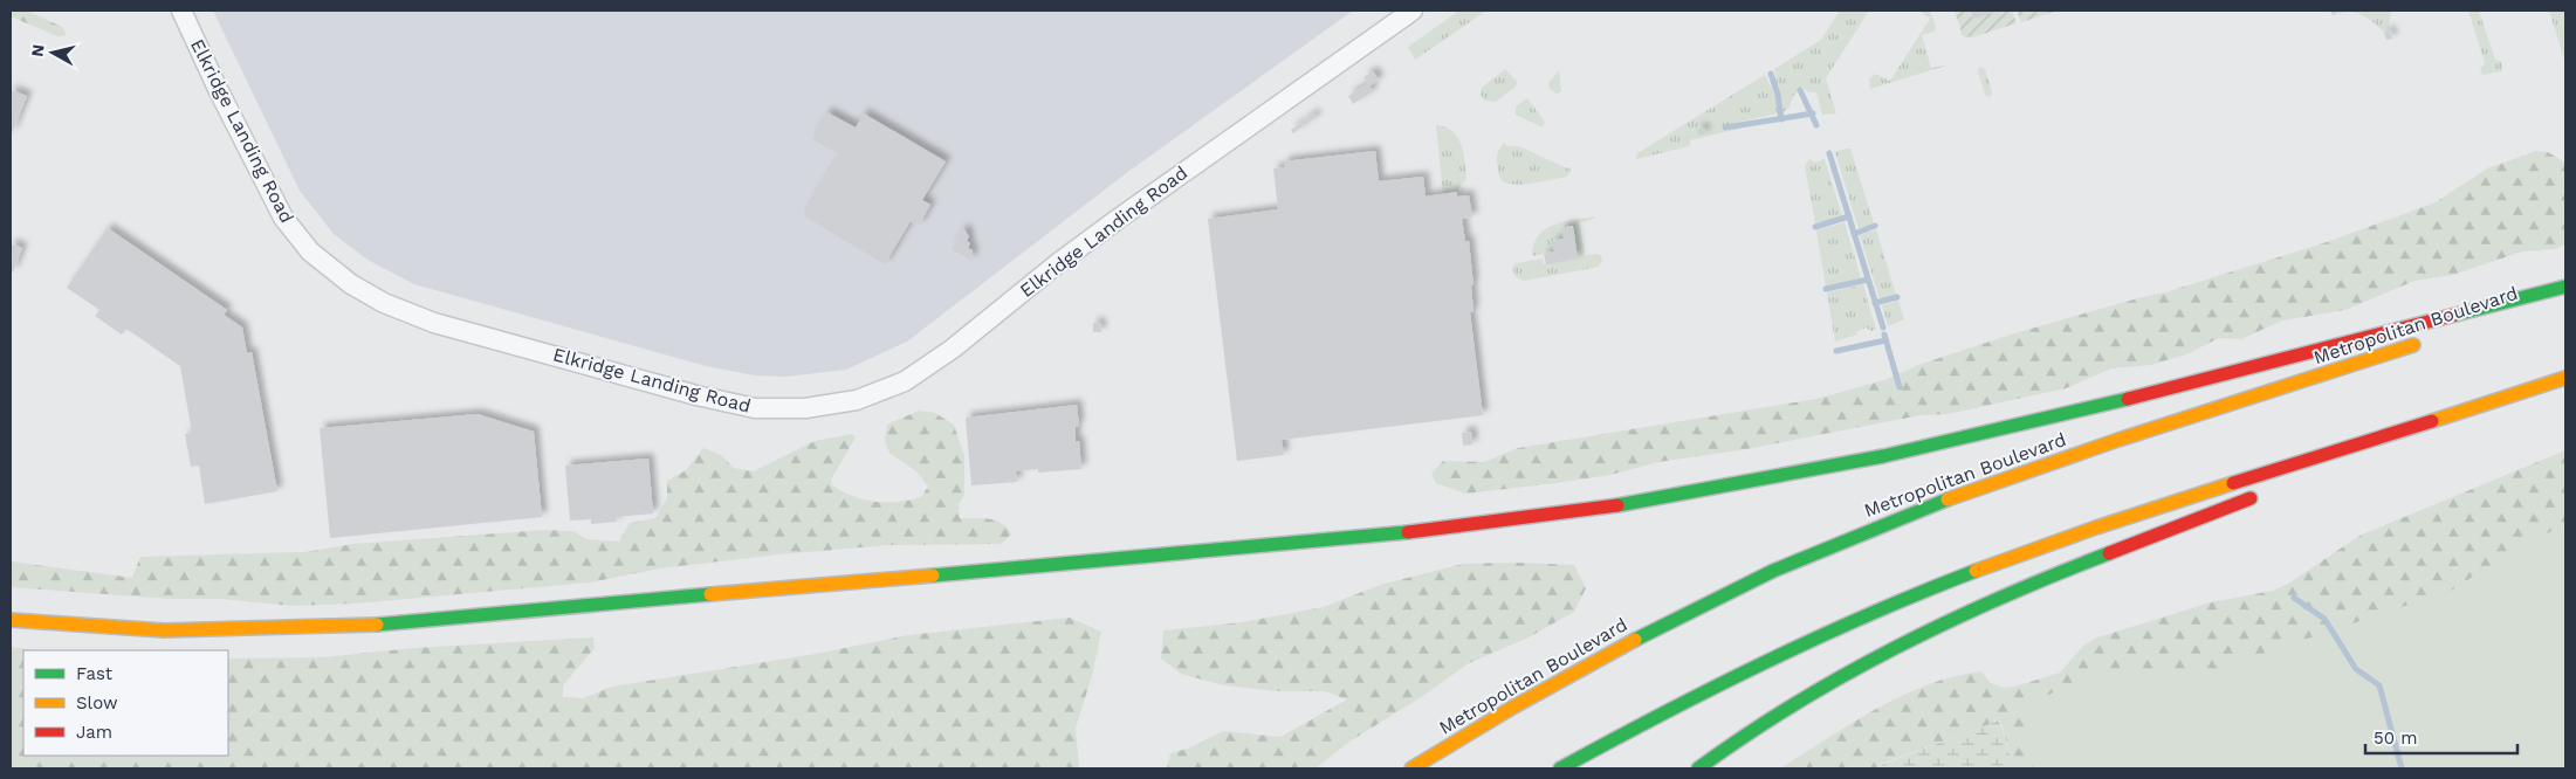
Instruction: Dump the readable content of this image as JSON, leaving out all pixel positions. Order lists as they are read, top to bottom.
{
  "streets": {
    "highway": ["Metropolitan Boulevard"],
    "street": ["Elkridge Landing Road"]
  },
  "legend": ["Fast", "Slow", "Jam"],
  "scale_bar": "50 m",
  "north": "left"
}
